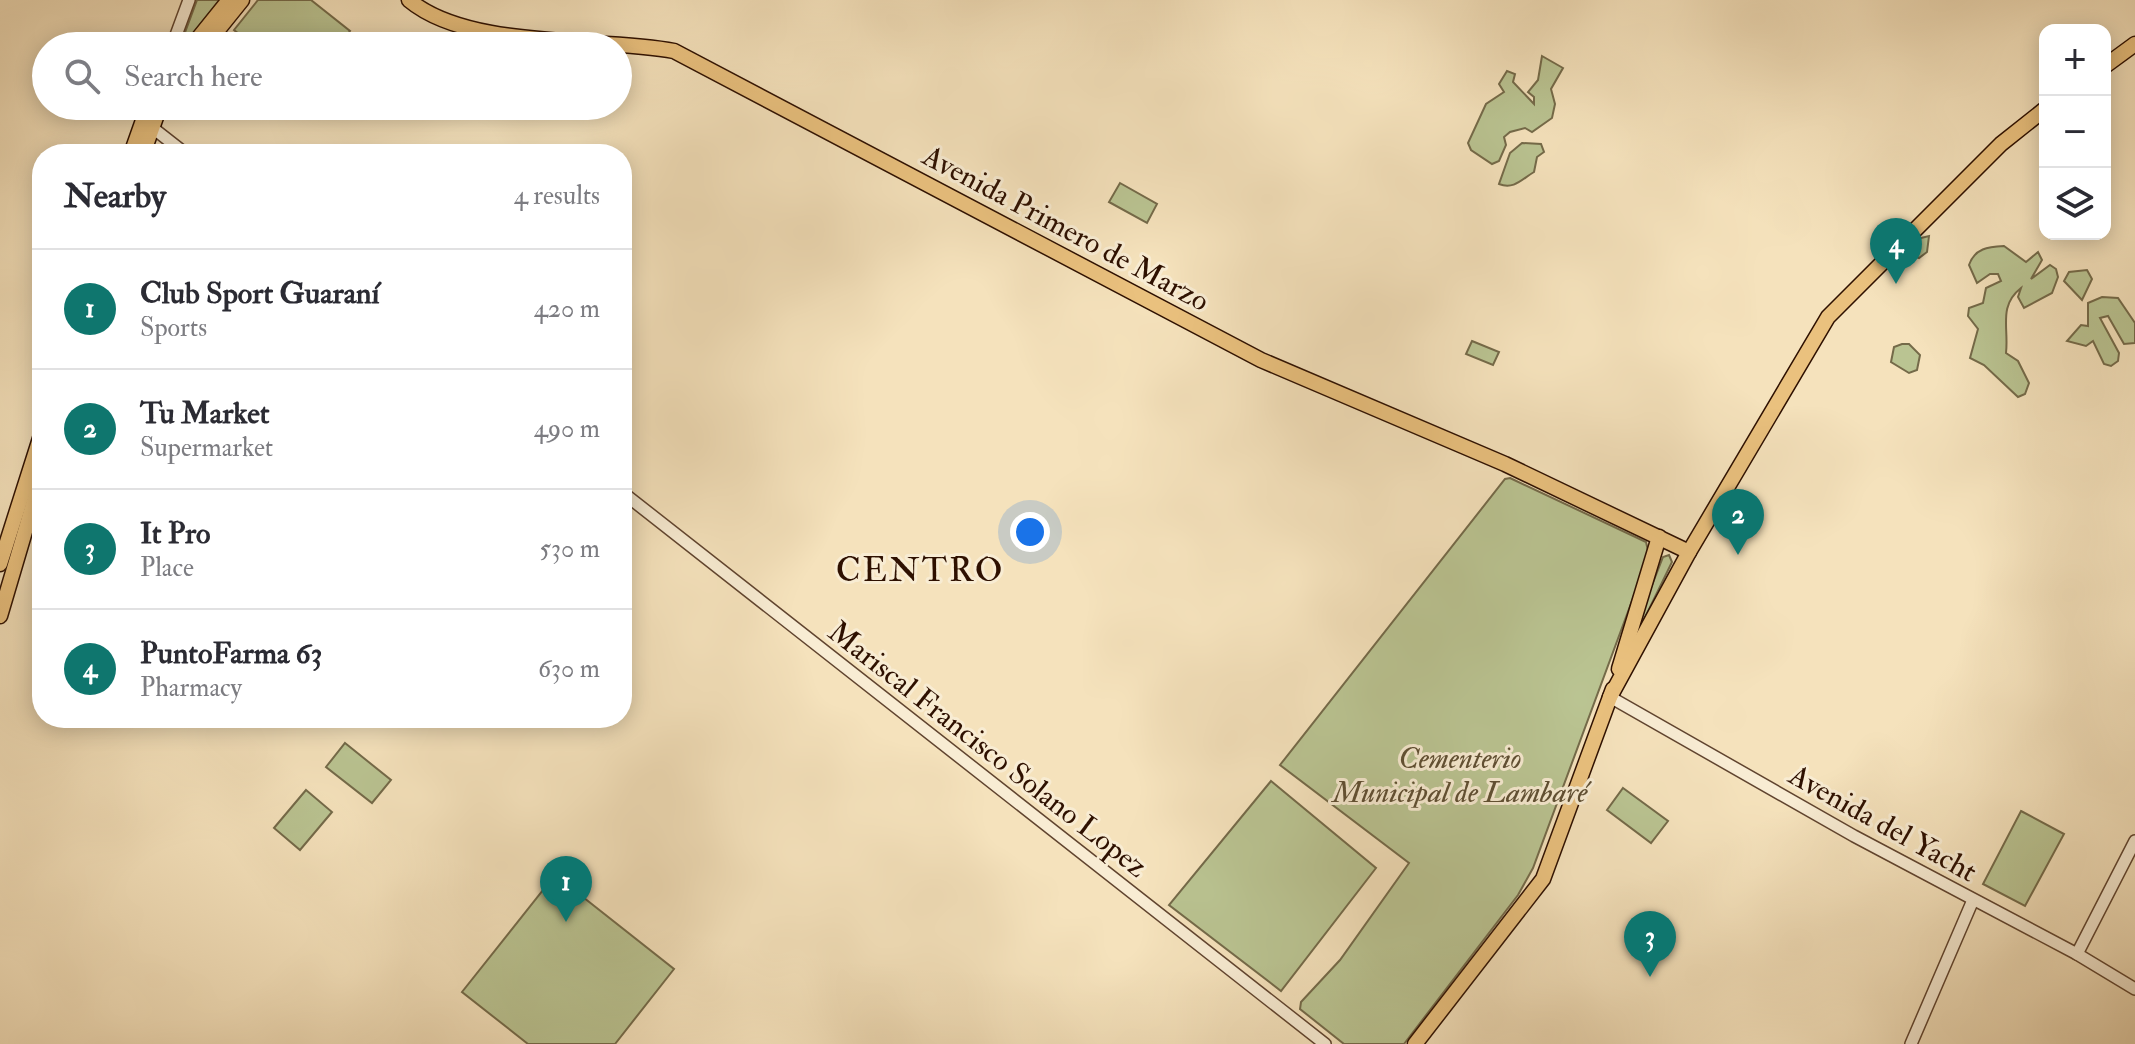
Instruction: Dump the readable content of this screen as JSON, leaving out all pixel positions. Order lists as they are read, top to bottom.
{
  "streets": {
    "main road": ["Avenida Primero de Marzo"],
    "street": ["Mariscal Francisco Solano Lopez", "Avenida del Yacht"]
  },
  "districts": ["CENTRO"],
  "parks": ["Cementerio Municipal de Lambaré"],
  "page": {
    "map_buttons": ["+", "−"],
    "search": "Search here",
    "heading": ["Nearby", "4 results"],
    "pins": [
      "4",
      "2",
      "1",
      "3"
    ],
    "list": [
      {
        "mark": "1",
        "name": "Club Sport Guaraní",
        "note": "Sports",
        "value": "420 m"
      },
      {
        "mark": "2",
        "name": "Tu Market",
        "note": "Supermarket",
        "value": "490 m"
      },
      {
        "mark": "3",
        "name": "It Pro",
        "note": "Place",
        "value": "530 m"
      },
      {
        "mark": "4",
        "name": "PuntoFarma 63",
        "note": "Pharmacy",
        "value": "630 m"
      }
    ]
  }
}
